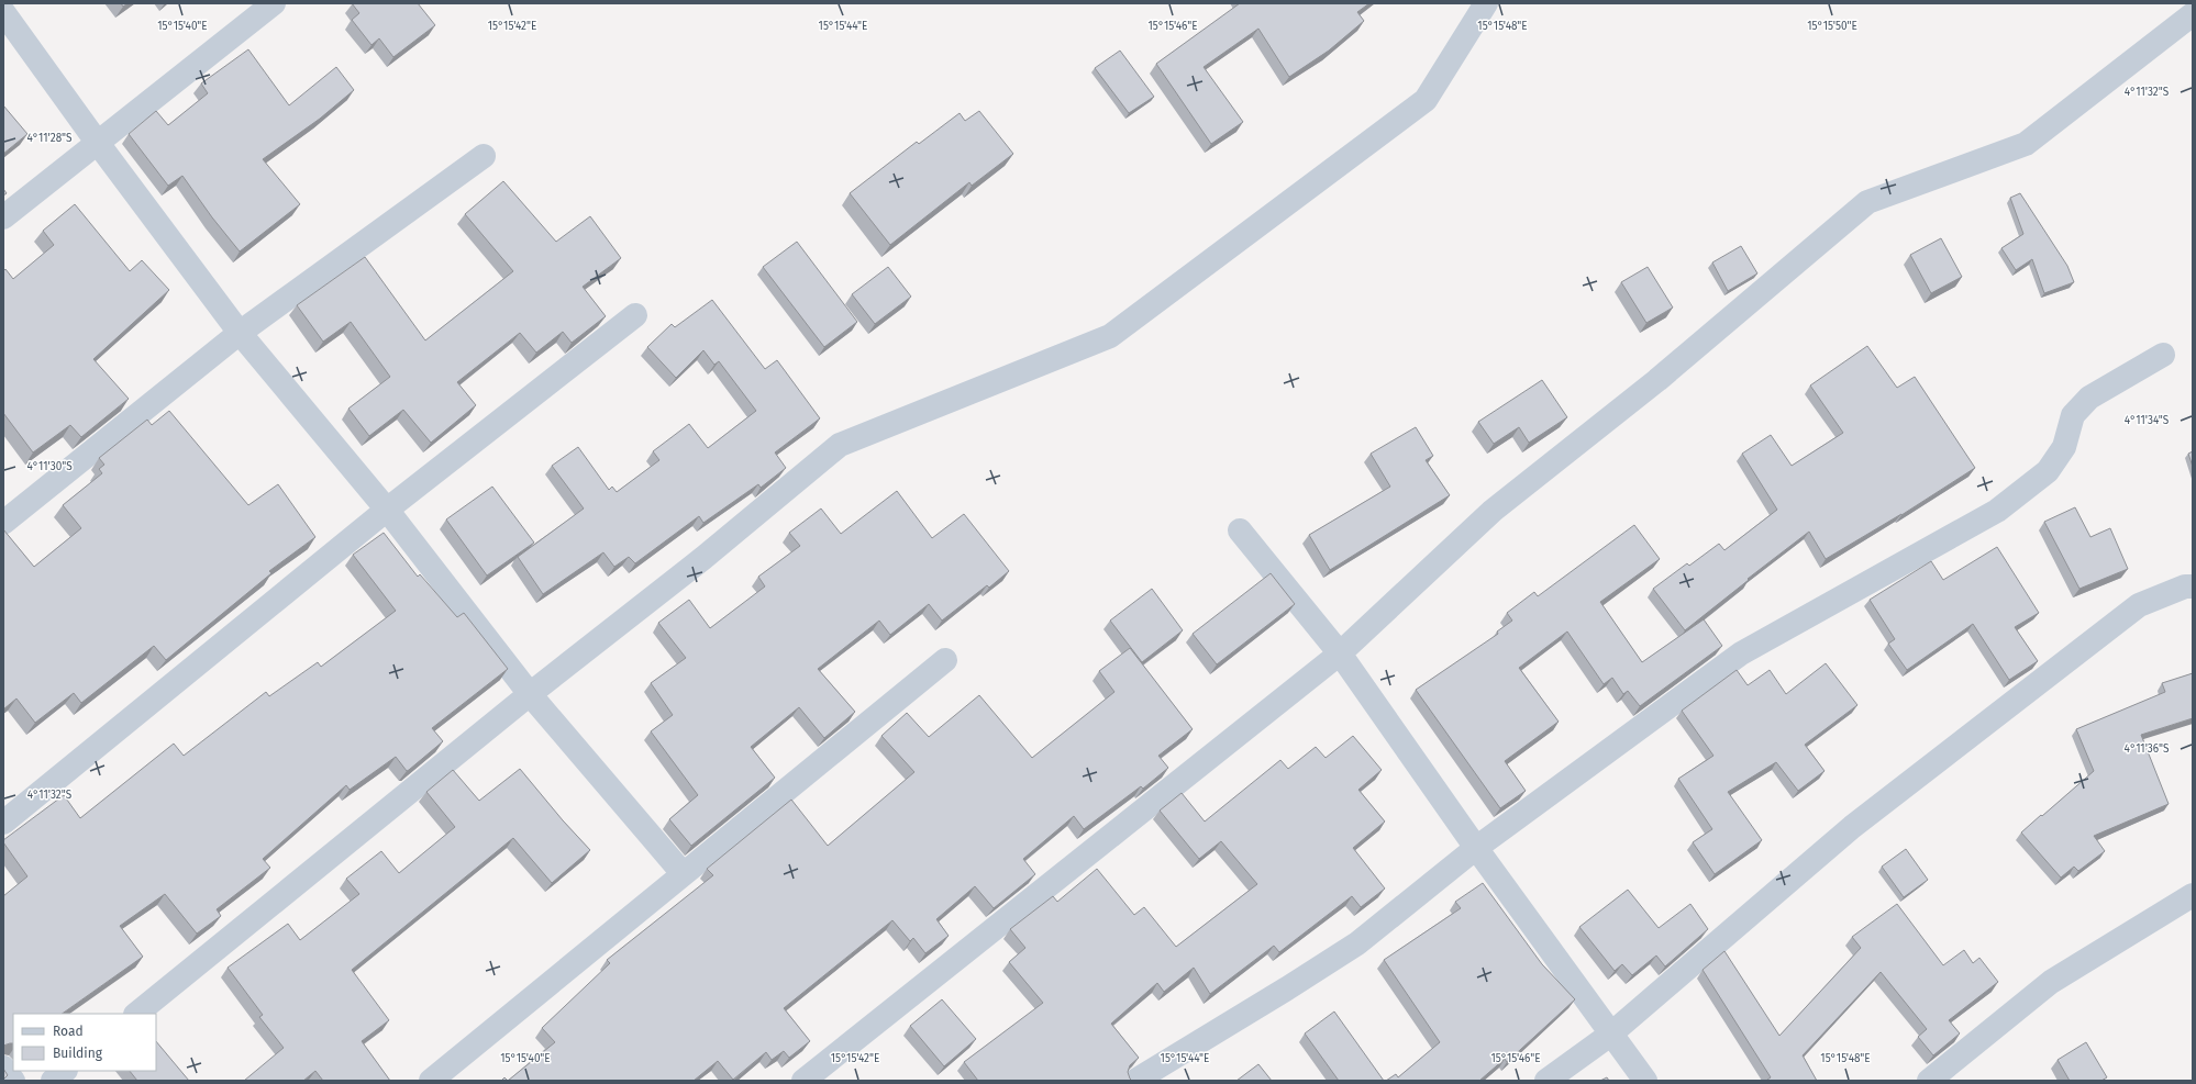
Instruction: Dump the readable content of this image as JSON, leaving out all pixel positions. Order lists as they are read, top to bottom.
{
  "legend": ["Road", "Building"],
  "coordinates": [
    "15°15'40\"E",
    "15°15'42\"E",
    "15°15'44\"E",
    "15°15'46\"E",
    "15°15'48\"E",
    "15°15'50\"E",
    "4°11'32\"S",
    "4°11'28\"S",
    "4°11'34\"S",
    "4°11'30\"S",
    "4°11'36\"S"
  ]
}
